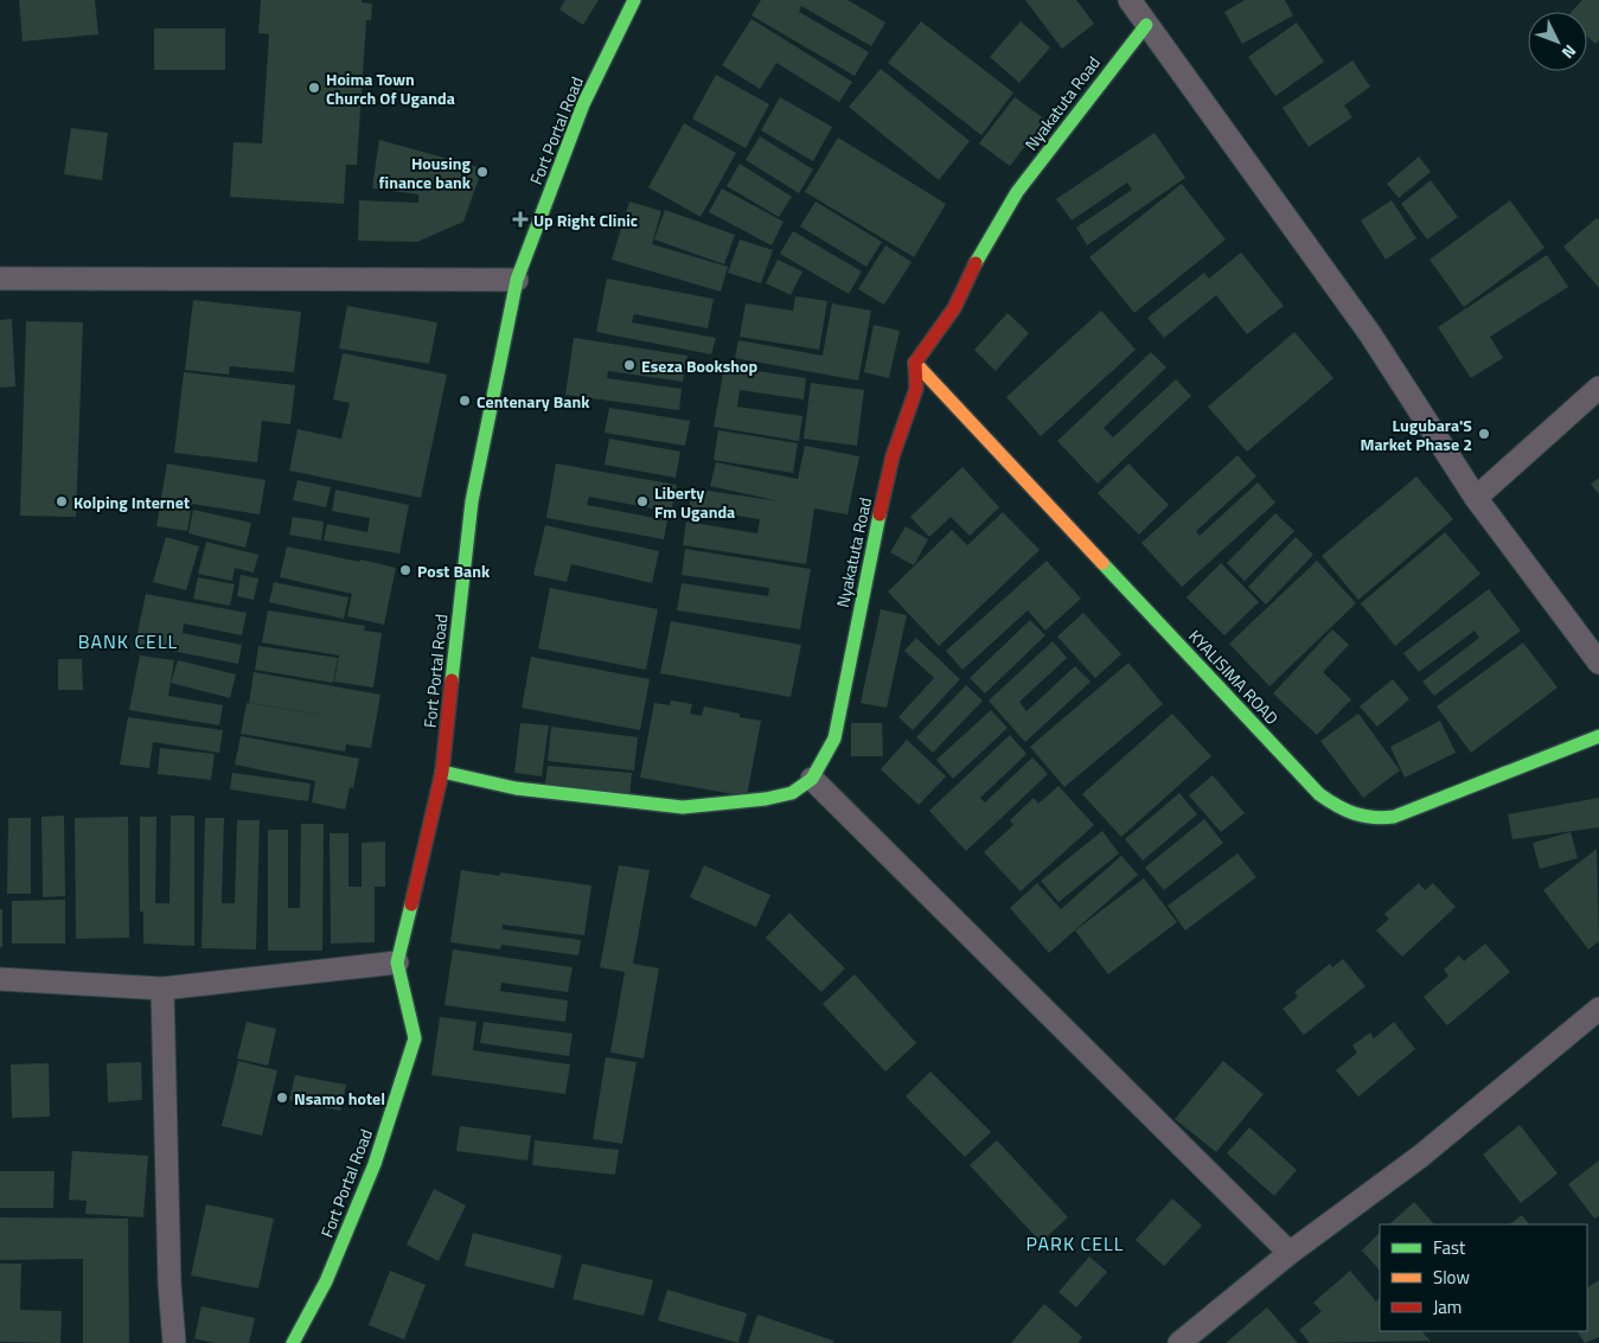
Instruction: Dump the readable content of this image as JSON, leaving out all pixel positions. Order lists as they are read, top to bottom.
{
  "streets": {
    "street": ["Nyakatuta Road", "Fort Portal Road", "KYALISIMA ROAD"]
  },
  "crossings": [
    ["Nyakatuta Road", "Fort Portal Road"],
    ["Nyakatuta Road", "KYALISIMA ROAD"]
  ],
  "districts": ["BANK CELL", "PARK CELL"],
  "places": {
    "other": [
      "Hoima Town Church Of Uganda",
      "Housing finance bank",
      "Eseza Bookshop",
      "Centenary Bank",
      "Lugubara'S Market Phase 2",
      "Kolping Internet",
      "Liberty Fm Uganda",
      "Post Bank",
      "Nsamo hotel"
    ],
    "health": ["Up Right Clinic"]
  },
  "legend": ["Fast", "Slow", "Jam"],
  "north": "bottom right"
}
